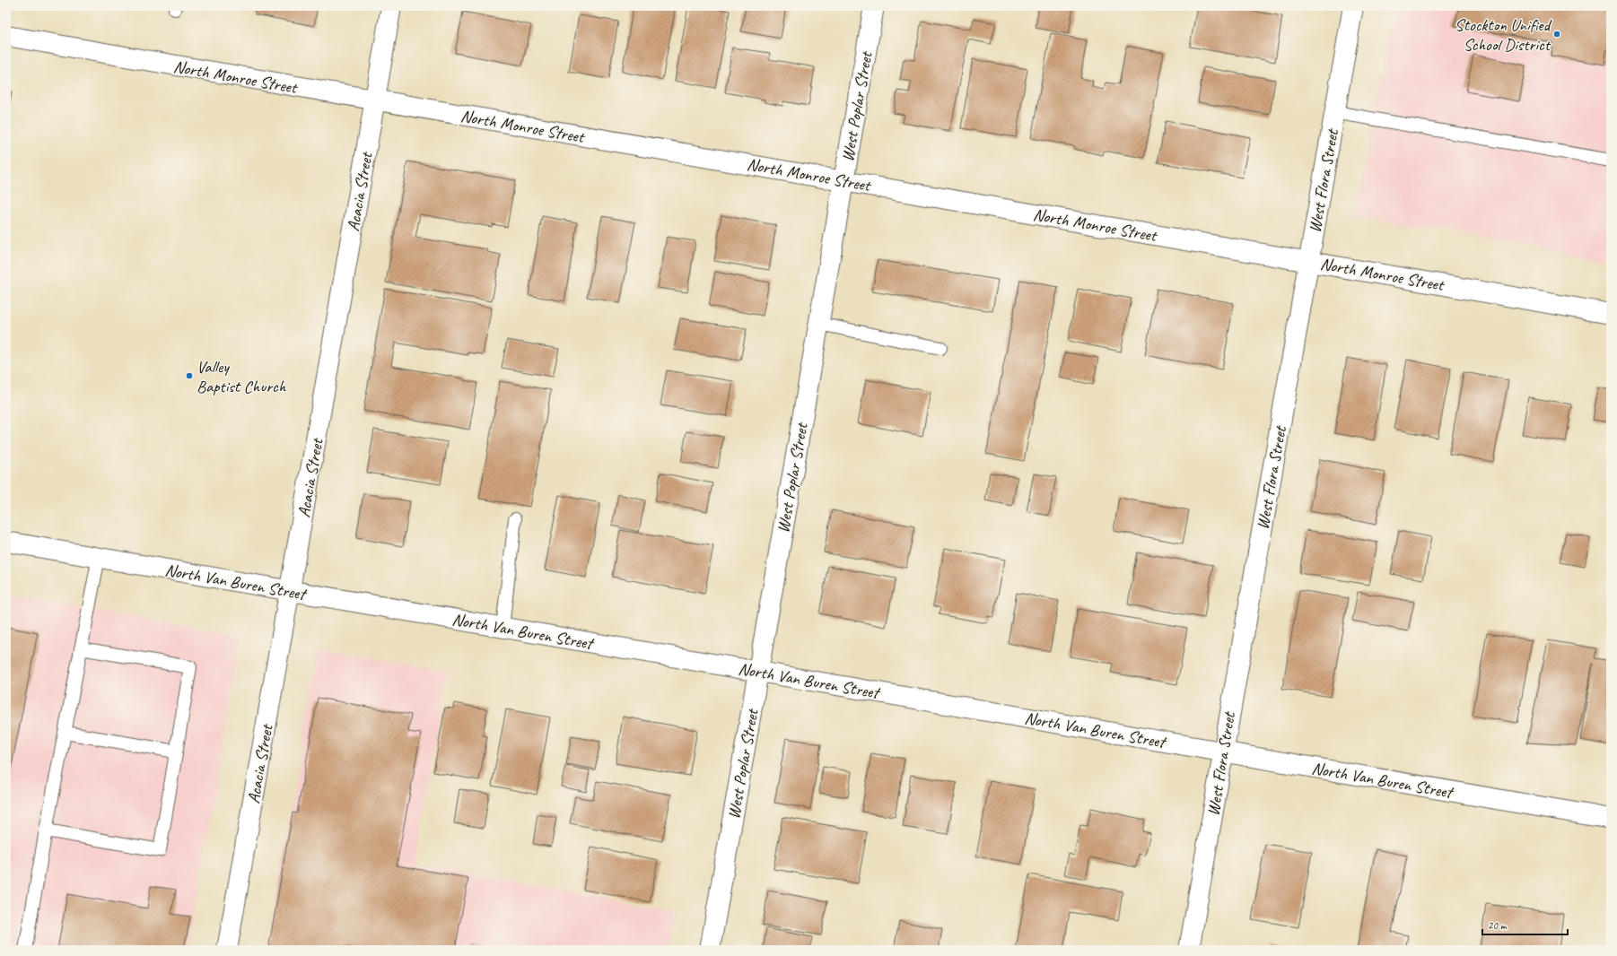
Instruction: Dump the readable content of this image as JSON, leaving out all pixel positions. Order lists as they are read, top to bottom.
{
  "streets": {
    "street": [
      "North Monroe Street",
      "West Poplar Street",
      "West Flora Street",
      "Acacia Street",
      "North Van Buren Street"
    ]
  },
  "crossings": [
    ["North Monroe Street", "West Poplar Street"],
    ["North Monroe Street", "West Flora Street"],
    ["North Monroe Street", "Acacia Street"],
    ["West Poplar Street", "North Van Buren Street"],
    ["West Flora Street", "North Van Buren Street"],
    ["Acacia Street", "North Van Buren Street"]
  ],
  "places": ["Stockton Unified School District", "Valley Baptist Church"],
  "scale_bar": "20 m"
}
